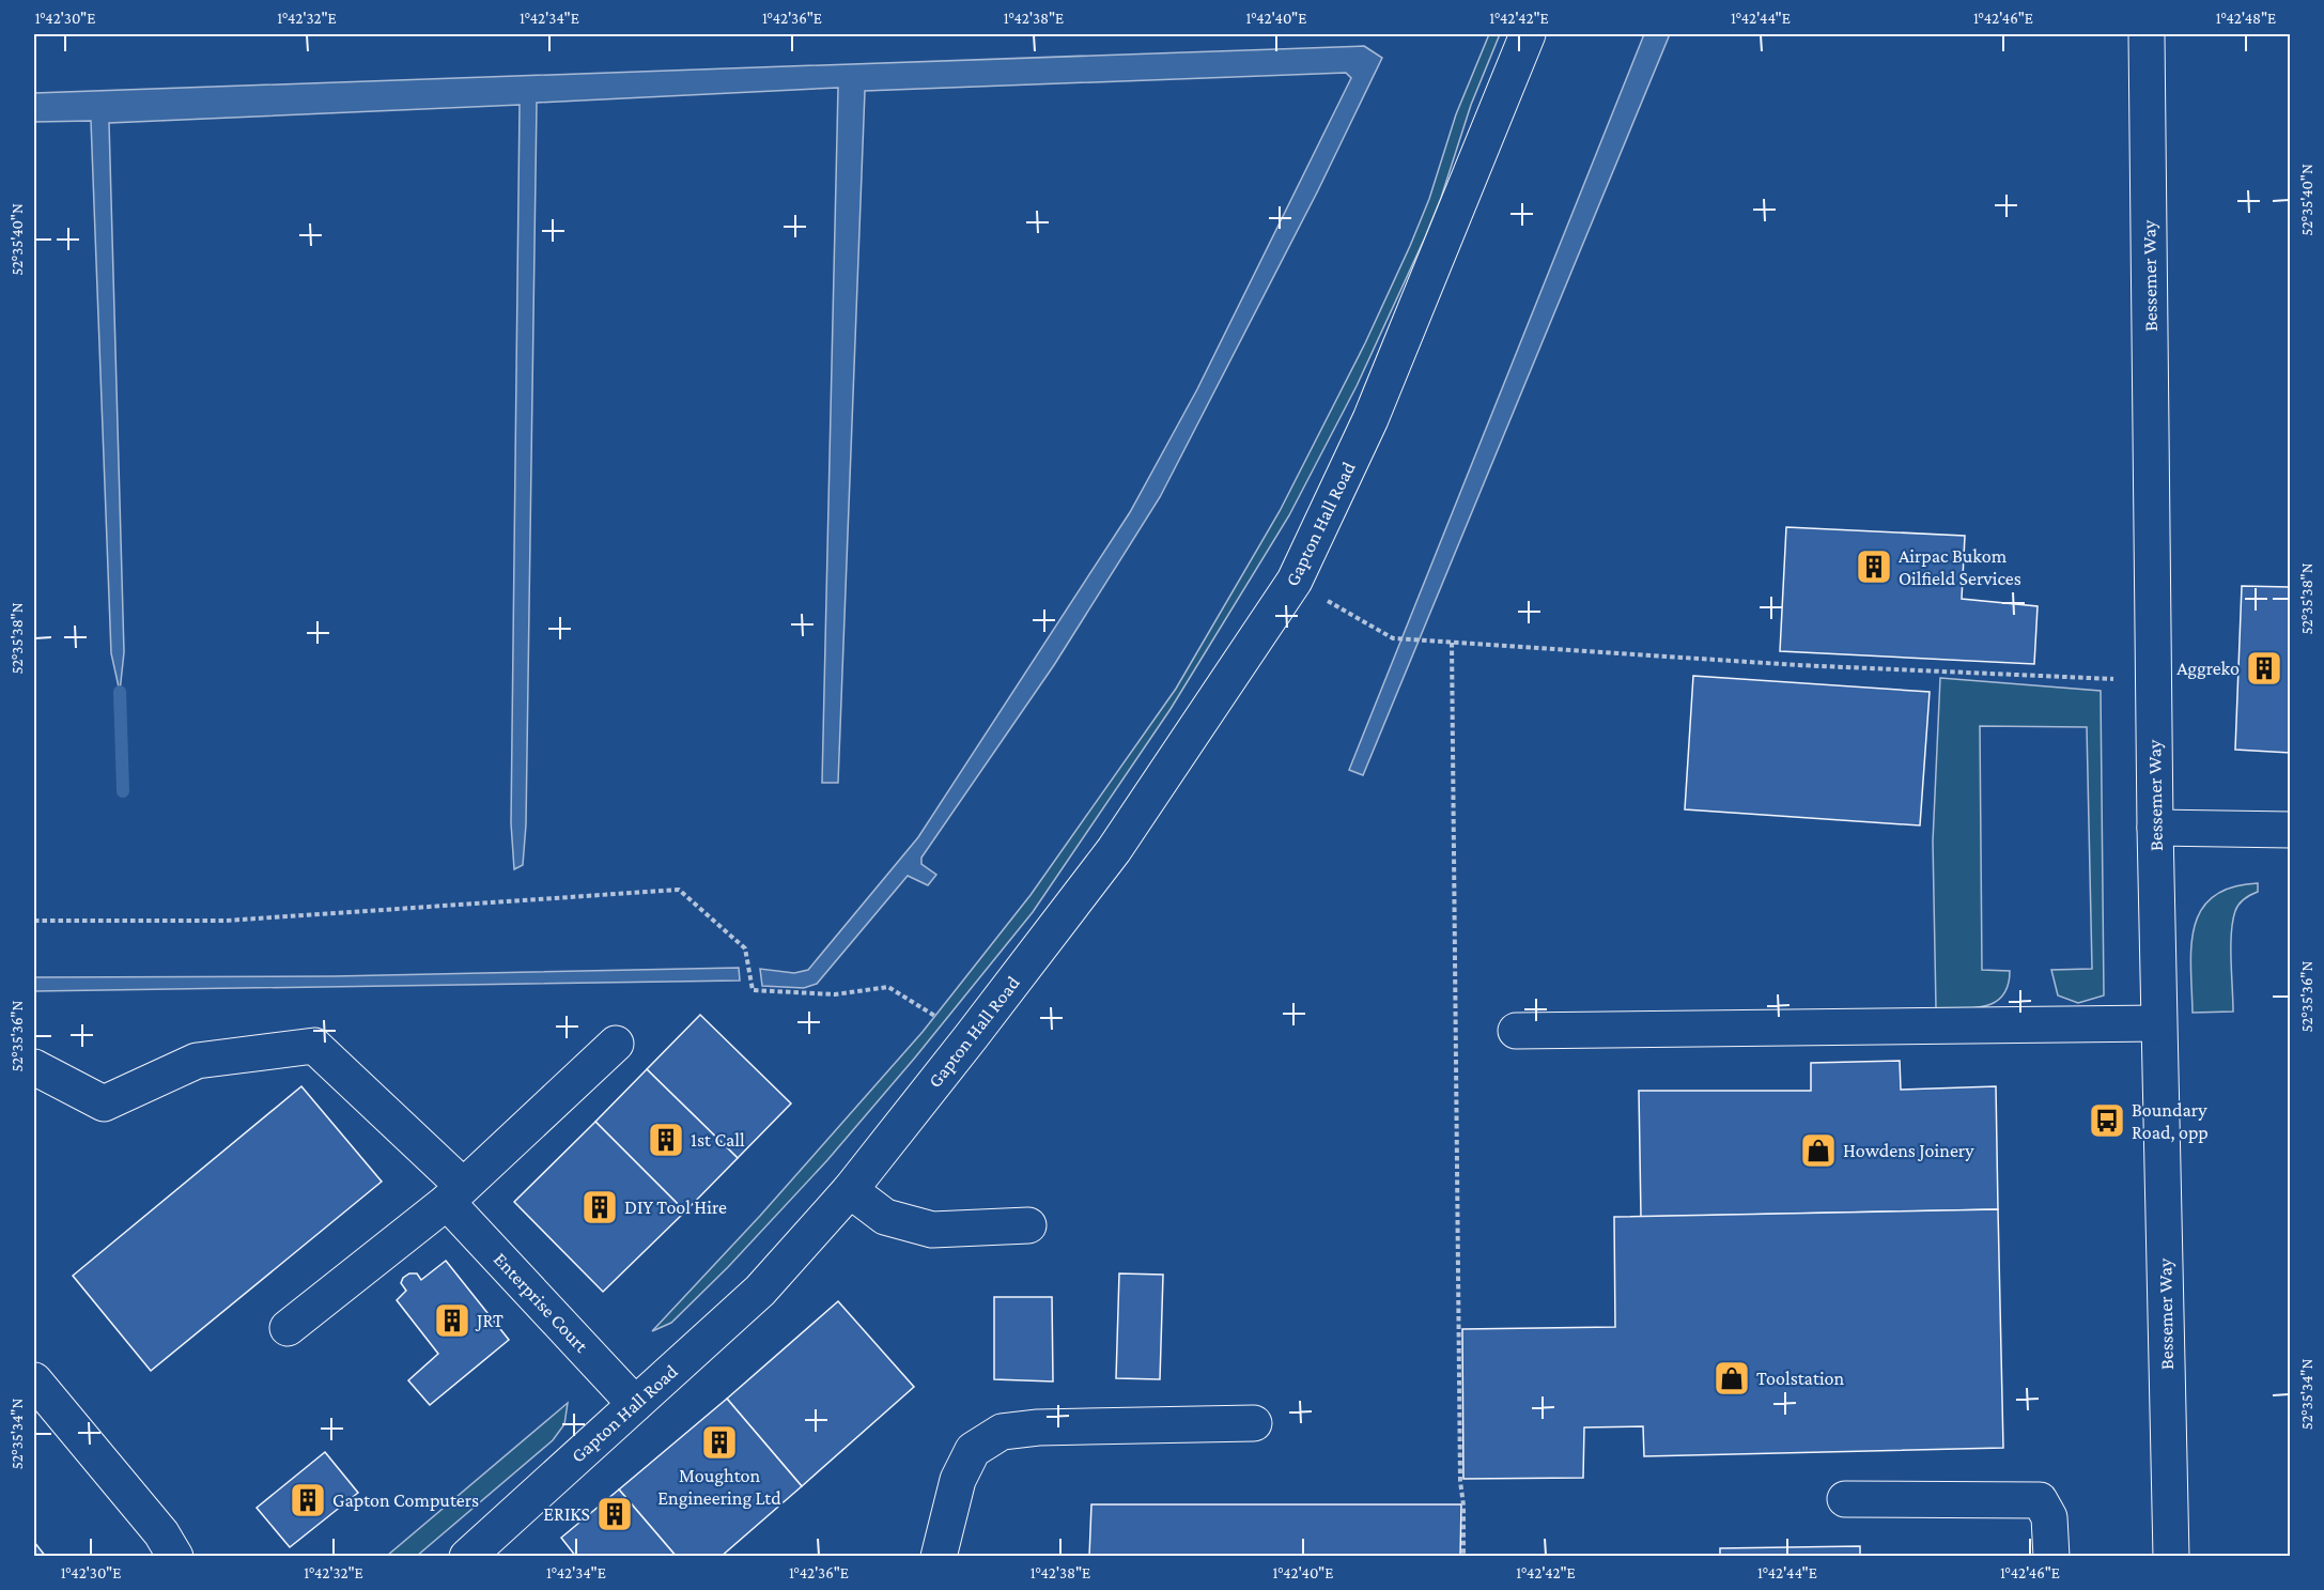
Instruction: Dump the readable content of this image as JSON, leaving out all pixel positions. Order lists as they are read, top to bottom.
{
  "streets": {
    "street": ["Bessemer Way", "Gapton Hall Road", "Enterprise Court"]
  },
  "crossings": [
    ["Gapton Hall Road", "Enterprise Court"]
  ],
  "places": {
    "building": [
      "Airpac Bukom Oilfield Services",
      "Aggreko",
      "1st Call",
      "DIY Tool Hire",
      "JRT",
      "Moughton Engineering Ltd",
      "Gapton Computers",
      "ERIKS"
    ],
    "bus stop": ["Boundary Road, opp"],
    "shop": ["Howdens Joinery", "Toolstation"]
  },
  "coordinates": [
    "1°42'30\"E",
    "1°42'32\"E",
    "1°42'34\"E",
    "1°42'36\"E",
    "1°42'38\"E",
    "1°42'40\"E",
    "1°42'42\"E",
    "1°42'44\"E",
    "1°42'46\"E",
    "1°42'48\"E",
    "52°35'40\"N",
    "52°35'38\"N",
    "52°35'36\"N",
    "52°35'34\"N"
  ]
}
